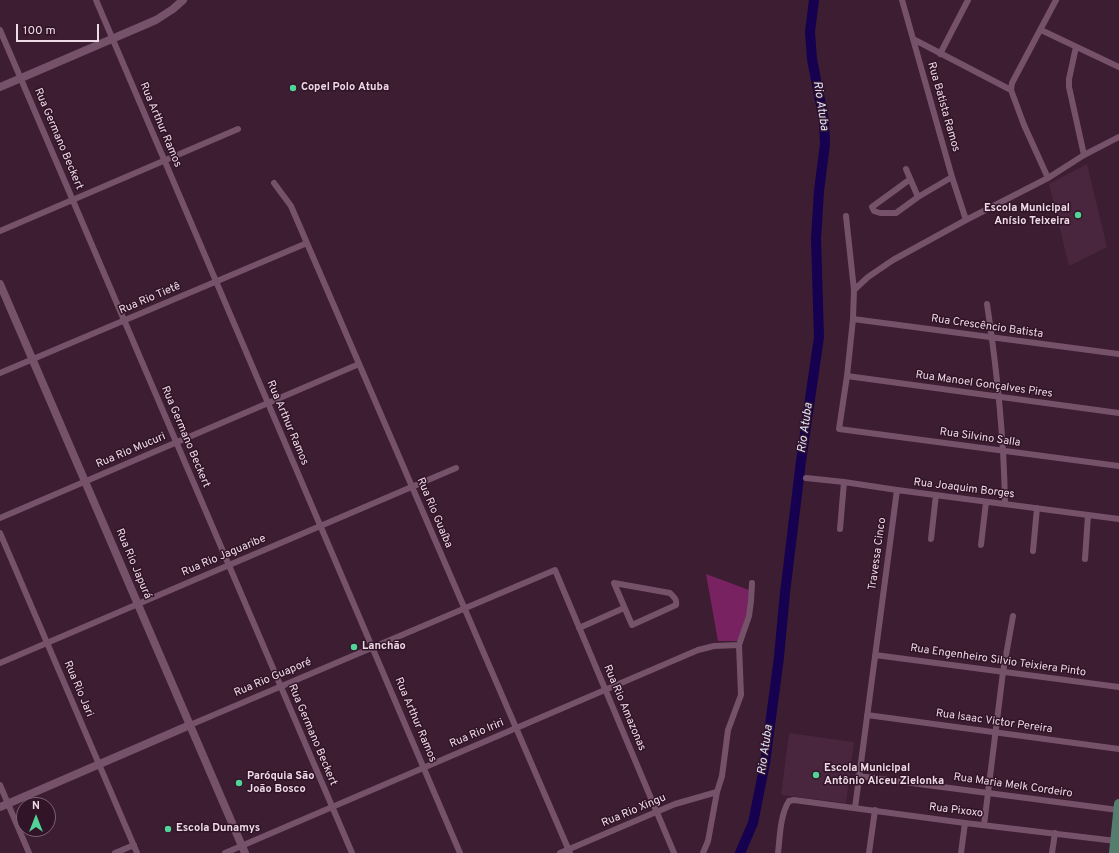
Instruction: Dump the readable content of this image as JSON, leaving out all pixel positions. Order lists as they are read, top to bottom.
{
  "streets": {
    "street": [
      "Rua Batista Ramos",
      "Rua Arthur Ramos",
      "Rua Germano Beckert",
      "Rua Rio Tietê",
      "Rua Crescêncio Batista",
      "Rua Manoel Gonçalves Pires",
      "Rua Silvino Salla",
      "Rua Rio Mucuri",
      "Rua Joaquim Borges",
      "Rua Rio Guaíba",
      "Travessa Cinco",
      "Rua Rio Jaguaribe",
      "Rua Rio Japurá",
      "Rua Engenheiro Silvio Teixiera Pinto",
      "Rua Rio Guaporé",
      "Rua Rio Jari",
      "Rua Rio Amazonas",
      "Rua Isaac Victor Pereira",
      "Rua Rio Iriri",
      "Rua Maria Melk Cordeiro",
      "Rua Rio Xingu",
      "Rua Pixoxo"
    ]
  },
  "crossings": [
    ["Rua Arthur Ramos", "Rua Rio Tietê"],
    ["Rua Arthur Ramos", "Rua Rio Mucuri"],
    ["Rua Arthur Ramos", "Rua Rio Jaguaribe"],
    ["Rua Arthur Ramos", "Rua Rio Guaporé"],
    ["Rua Arthur Ramos", "Rua Rio Iriri"],
    ["Rua Germano Beckert", "Rua Rio Tietê"],
    ["Rua Germano Beckert", "Rua Rio Mucuri"],
    ["Rua Germano Beckert", "Rua Rio Jaguaribe"],
    ["Rua Germano Beckert", "Rua Rio Guaporé"],
    ["Rua Germano Beckert", "Rua Rio Iriri"],
    ["Rua Rio Tietê", "Rua Rio Guaíba"],
    ["Rua Rio Tietê", "Rua Rio Japurá"],
    ["Rua Manoel Gonçalves Pires", "Rua Silvino Salla"],
    ["Rua Rio Mucuri", "Rua Rio Guaíba"],
    ["Rua Rio Mucuri", "Rua Rio Japurá"],
    ["Rua Joaquim Borges", "Travessa Cinco"],
    ["Rua Rio Guaíba", "Rua Rio Jaguaribe"],
    ["Rua Rio Guaíba", "Rua Rio Guaporé"],
    ["Rua Rio Guaíba", "Rua Rio Iriri"],
    ["Rua Rio Guaíba", "Rua Rio Xingu"],
    ["Travessa Cinco", "Rua Engenheiro Silvio Teixiera Pinto"],
    ["Travessa Cinco", "Rua Isaac Victor Pereira"],
    ["Travessa Cinco", "Rua Maria Melk Cordeiro"],
    ["Travessa Cinco", "Rua Pixoxo"],
    ["Rua Rio Jaguaribe", "Rua Rio Japurá"],
    ["Rua Rio Jaguaribe", "Rua Rio Jari"],
    ["Rua Rio Japurá", "Rua Rio Guaporé"],
    ["Rua Rio Japurá", "Rua Rio Iriri"],
    ["Rua Rio Guaporé", "Rua Rio Jari"],
    ["Rua Rio Guaporé", "Rua Rio Amazonas"],
    ["Rua Rio Amazonas", "Rua Rio Iriri"],
    ["Rua Rio Amazonas", "Rua Rio Xingu"]
  ],
  "water": ["Rio Atuba"],
  "places": [
    "Copel Polo Atuba",
    "Escola Municipal Anísio Teixeira",
    "Lanchão",
    "Escola Municipal Antônio Alceu Zielonka",
    "Paróquia São João Bosco",
    "Escola Dunamys"
  ],
  "scale_bar": "100 m",
  "north": "top"
}
